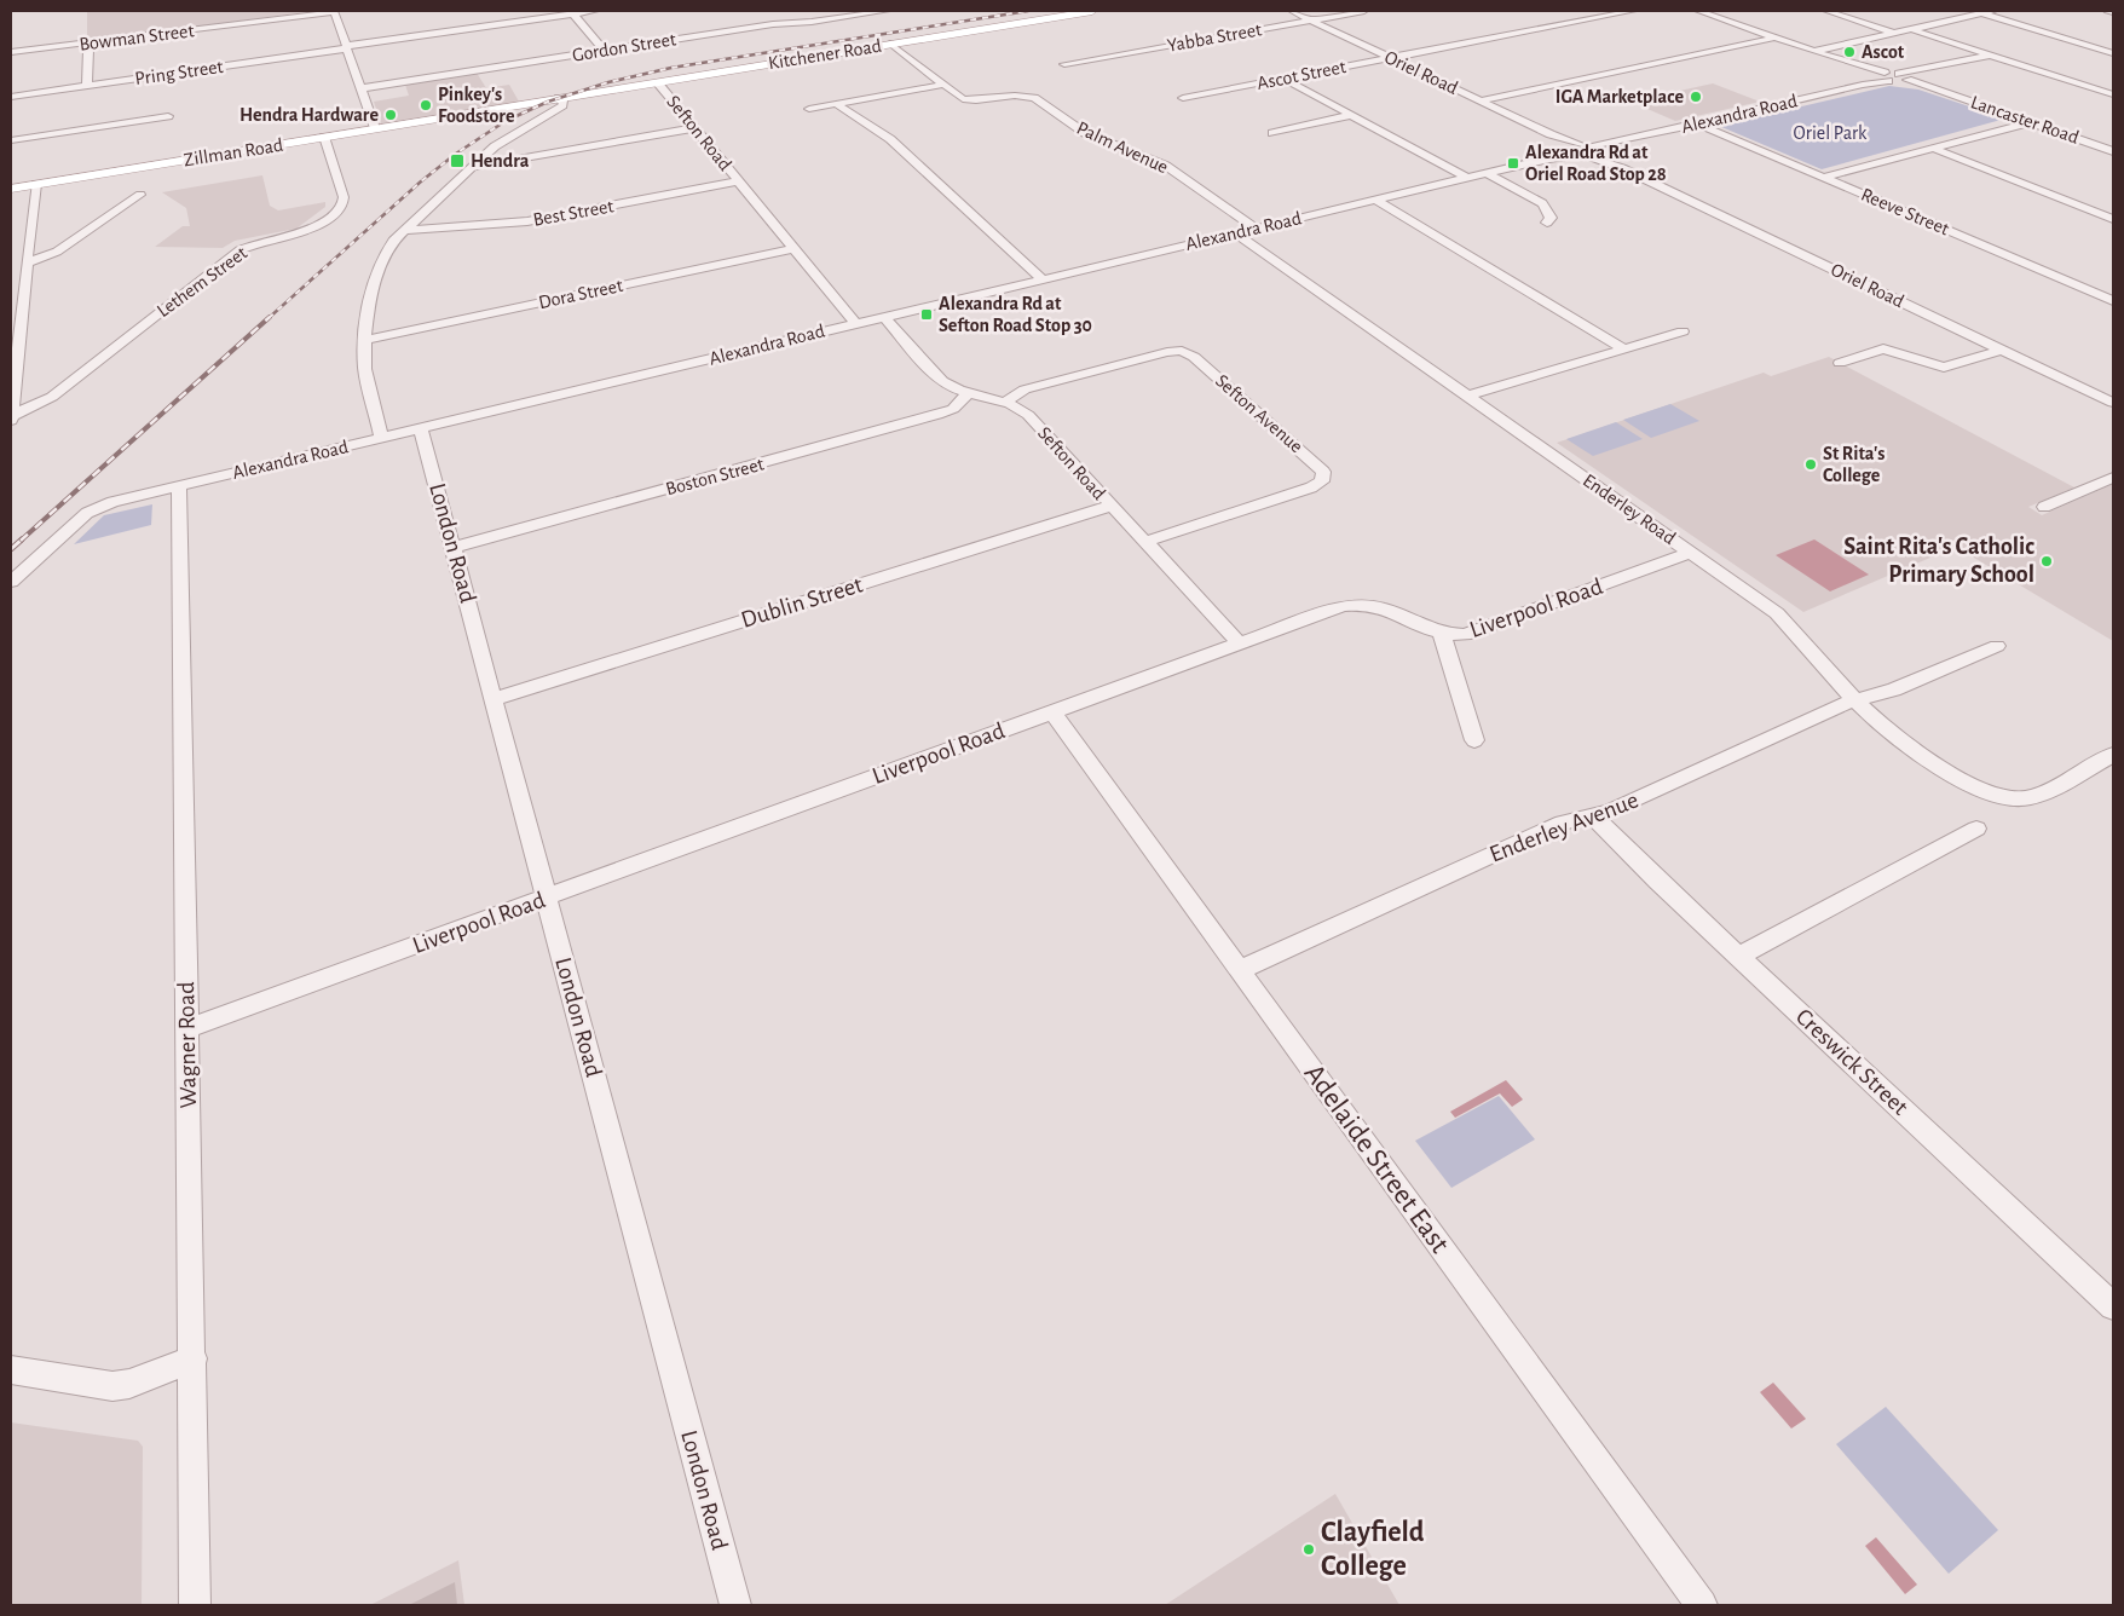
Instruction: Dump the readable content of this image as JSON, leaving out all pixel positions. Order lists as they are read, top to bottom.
{
  "streets": {
    "main road": ["Kitchener Road", "Zillman Road"],
    "street": [
      "Bowman Street",
      "Yabba Street",
      "Gordon Street",
      "Pring Street",
      "Oriel Road",
      "Ascot Street",
      "Alexandra Road",
      "Lancaster Road",
      "Sefton Road",
      "Palm Avenue",
      "Reeve Street",
      "Best Street",
      "Lethem Street",
      "Dora Street",
      "Sefton Avenue",
      "Boston Street",
      "Enderley Road",
      "London Road",
      "Dublin Street",
      "Liverpool Road",
      "Enderley Avenue",
      "Wagner Road",
      "Creswick Street",
      "Adelaide Street East"
    ]
  },
  "crossings": [
    ["Yabba Street", "Oriel Road"],
    ["Kitchener Road", "Sefton Road"],
    ["Kitchener Road", "Palm Avenue"],
    ["Kitchener Road", "Zillman Road"],
    ["Oriel Road", "Ascot Street"],
    ["Oriel Road", "Alexandra Road"],
    ["Alexandra Road", "Lancaster Road"],
    ["Alexandra Road", "Sefton Road"],
    ["Alexandra Road", "Palm Avenue"],
    ["Alexandra Road", "Reeve Street"],
    ["Alexandra Road", "Enderley Road"],
    ["Alexandra Road", "London Road"],
    ["Alexandra Road", "Wagner Road"],
    ["Sefton Road", "Best Street"],
    ["Sefton Road", "Dora Street"],
    ["Sefton Road", "Sefton Avenue"],
    ["Sefton Road", "Boston Street"],
    ["Sefton Road", "Dublin Street"],
    ["Sefton Road", "Liverpool Road"],
    ["Zillman Road", "Lethem Street"],
    ["Boston Street", "London Road"],
    ["Enderley Road", "Liverpool Road"],
    ["Enderley Road", "Enderley Avenue"],
    ["London Road", "Dublin Street"],
    ["London Road", "Liverpool Road"],
    ["Liverpool Road", "Wagner Road"],
    ["Liverpool Road", "Adelaide Street East"],
    ["Enderley Avenue", "Creswick Street"],
    ["Enderley Avenue", "Adelaide Street East"]
  ],
  "parks": ["Oriel Park"],
  "places": {
    "other": [
      "Ascot",
      "IGA Marketplace",
      "Pinkey's Foodstore",
      "Hendra Hardware",
      "St Rita's College",
      "Saint Rita's Catholic Primary School",
      "Clayfield College"
    ],
    "transit": ["Hendra", "Alexandra Rd at Oriel Road Stop 28", "Alexandra Rd at Sefton Road Stop 30"]
  }
}
